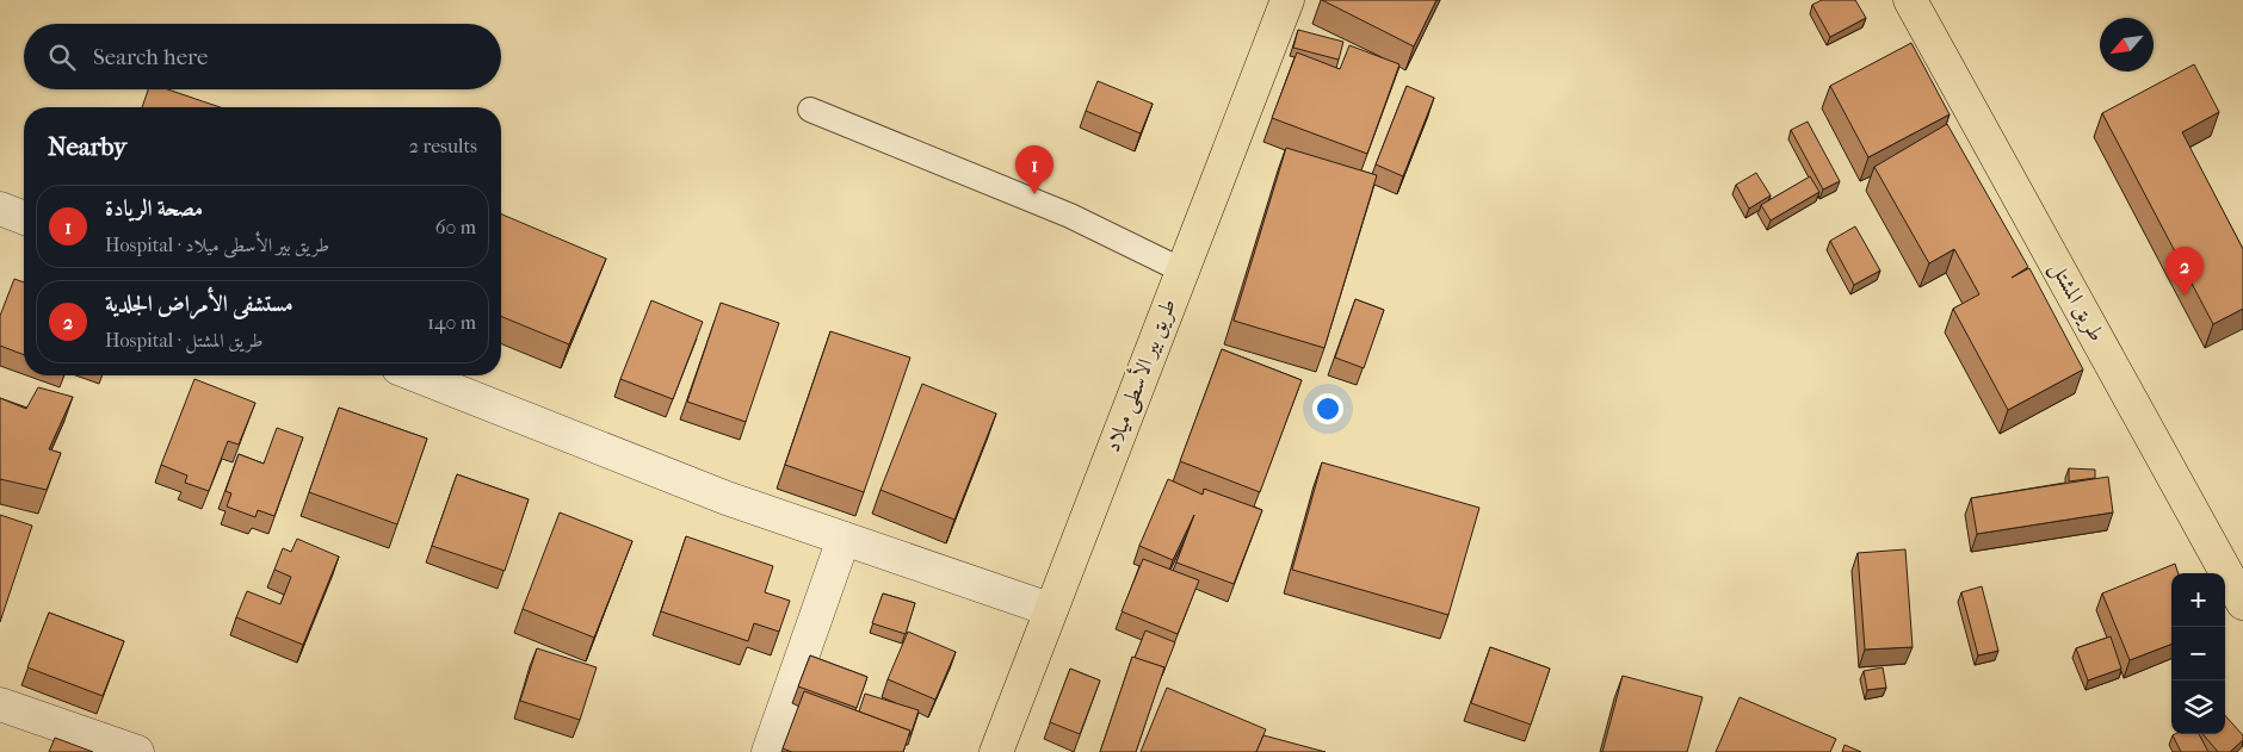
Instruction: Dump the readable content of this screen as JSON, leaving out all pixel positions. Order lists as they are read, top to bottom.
{
  "streets": {
    "main road": ["طريق المشتل", "طريق بير الأسطى ميلاد"]
  },
  "north": "bottom left",
  "page": {
    "search": "Search here",
    "heading": ["Nearby", "2 results"],
    "pins": ["1", "2"],
    "list": [
      {
        "mark": "1",
        "name": "مصحة الريادة",
        "note": "Hospital · طريق بير الأسطى ميلاد",
        "value": "60 m"
      },
      {
        "mark": "2",
        "name": "مستشفى الأمراض الجلدية",
        "note": "Hospital · طريق المشتل",
        "value": "140 m"
      }
    ],
    "map_buttons": ["+", "−"]
  }
}
